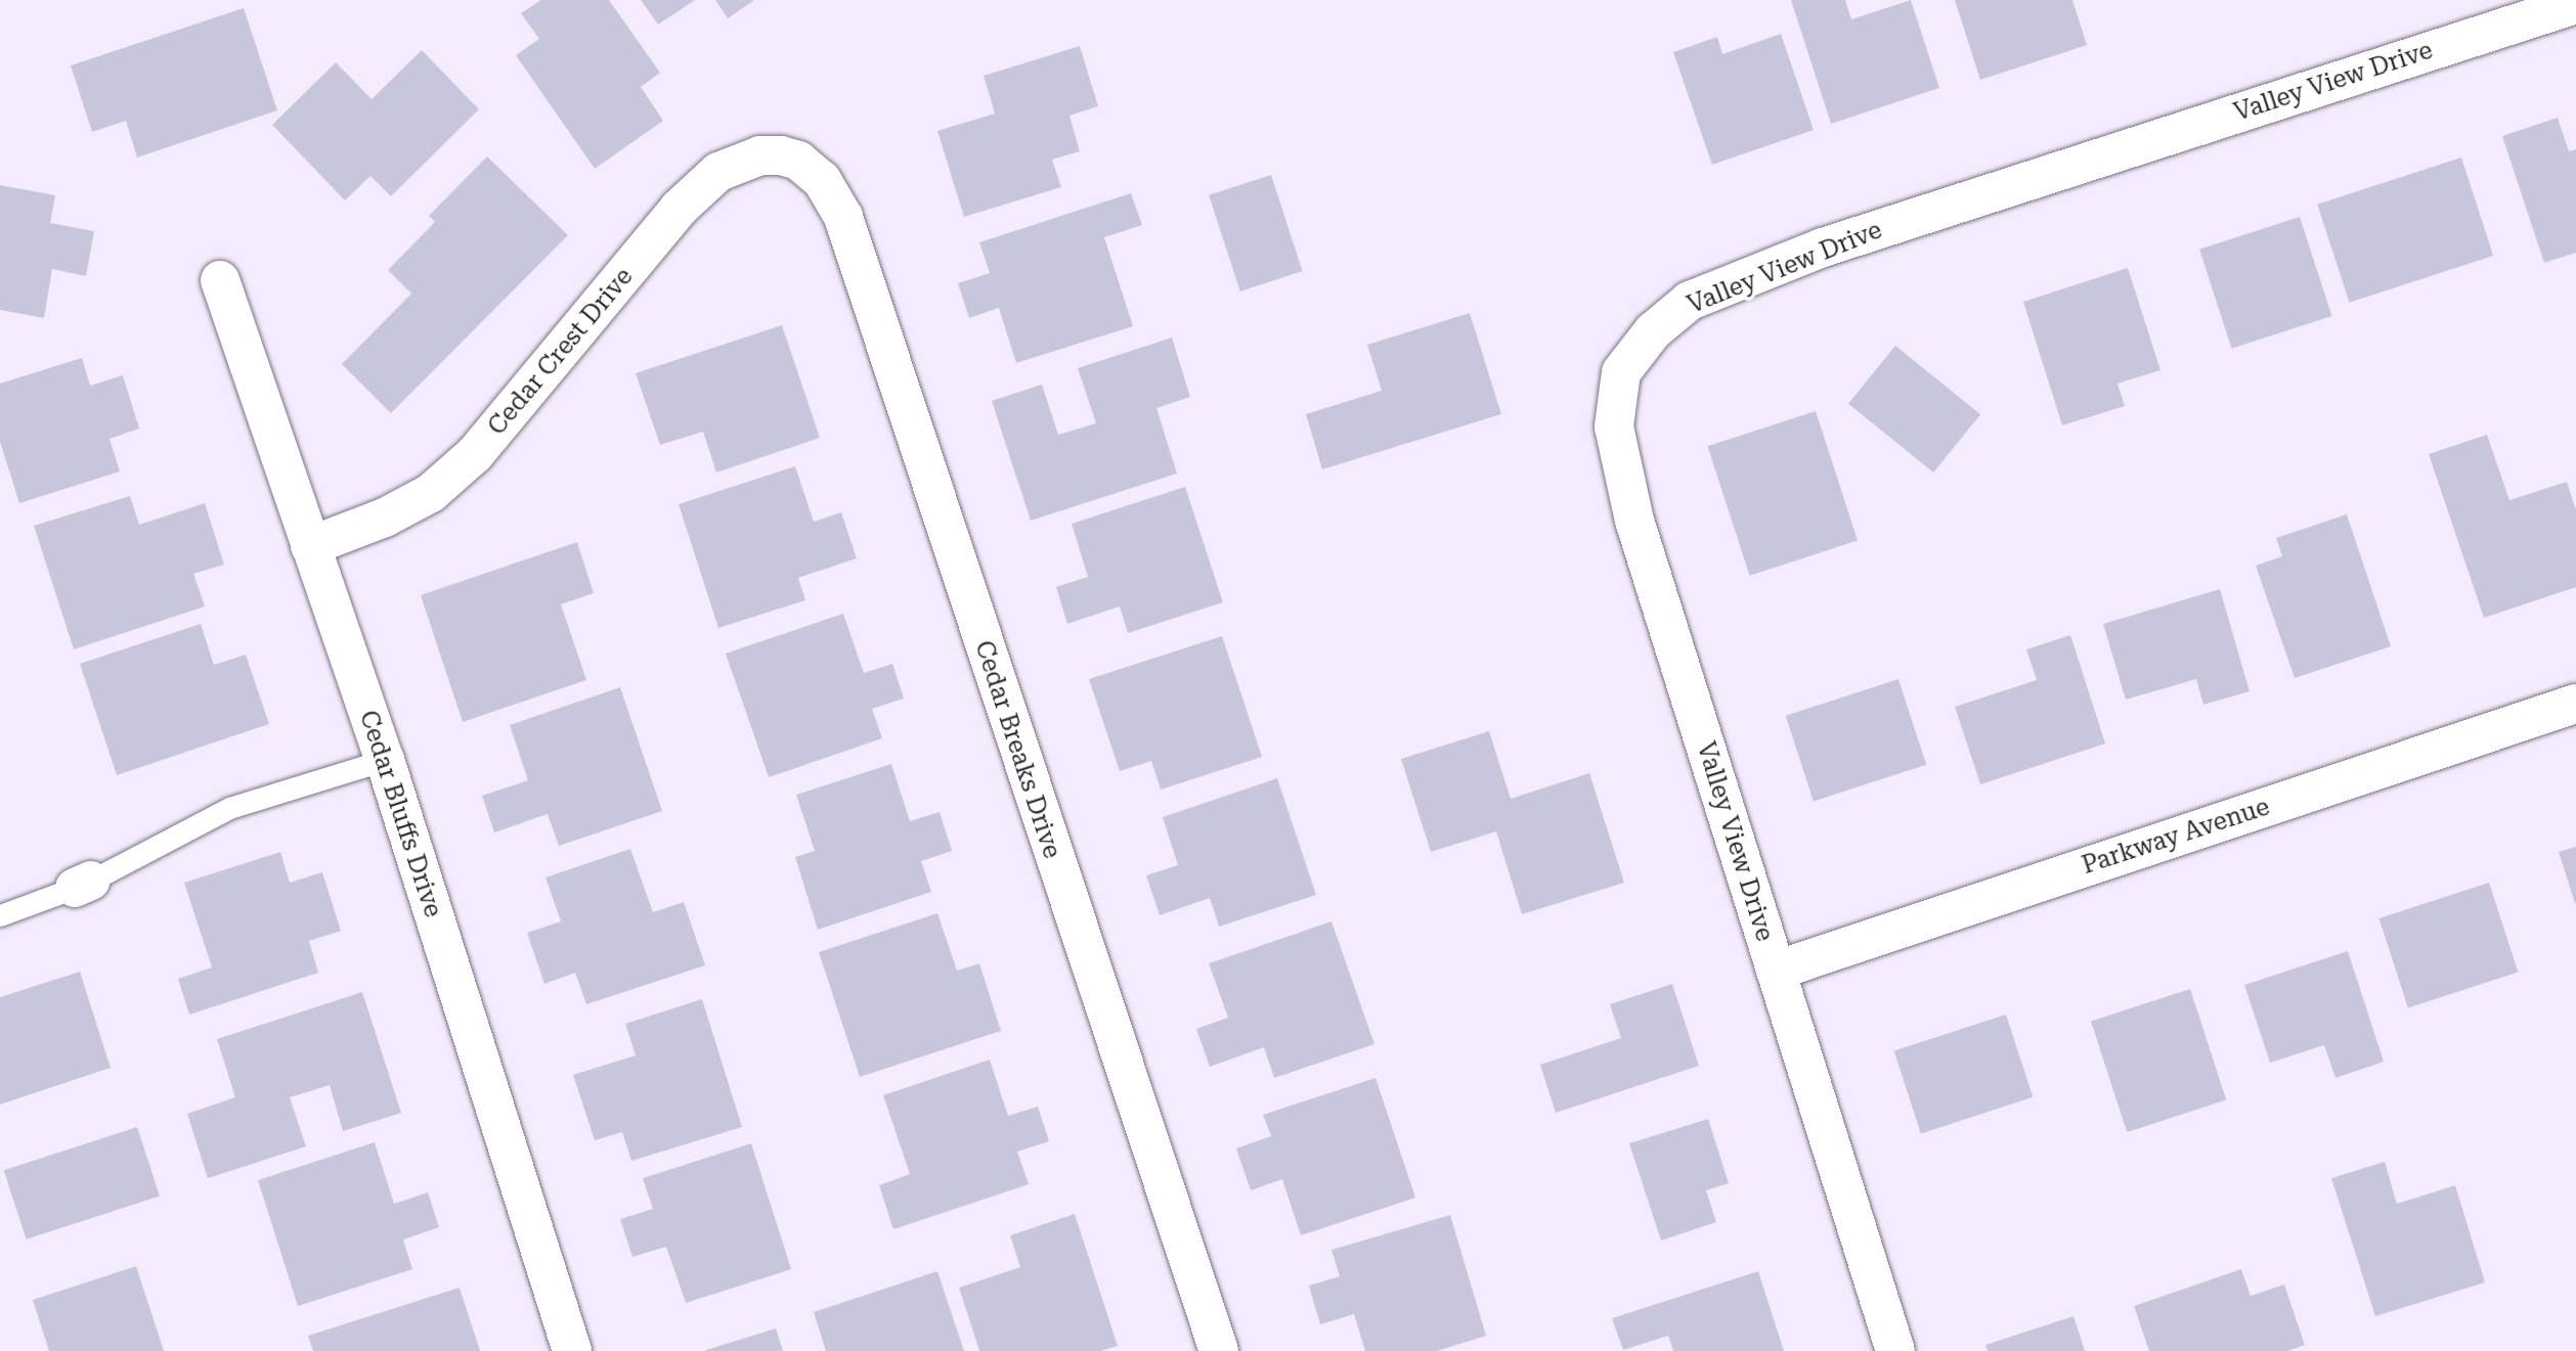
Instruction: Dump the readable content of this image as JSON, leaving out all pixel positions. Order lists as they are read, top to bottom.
{
  "streets": {
    "street": [
      "Valley View Drive",
      "Cedar Crest Drive",
      "Cedar Breaks Drive",
      "Cedar Bluffs Drive",
      "Parkway Avenue"
    ]
  },
  "crossings": [
    ["Valley View Drive", "Parkway Avenue"],
    ["Cedar Crest Drive", "Cedar Breaks Drive"],
    ["Cedar Crest Drive", "Cedar Bluffs Drive"]
  ]
}
